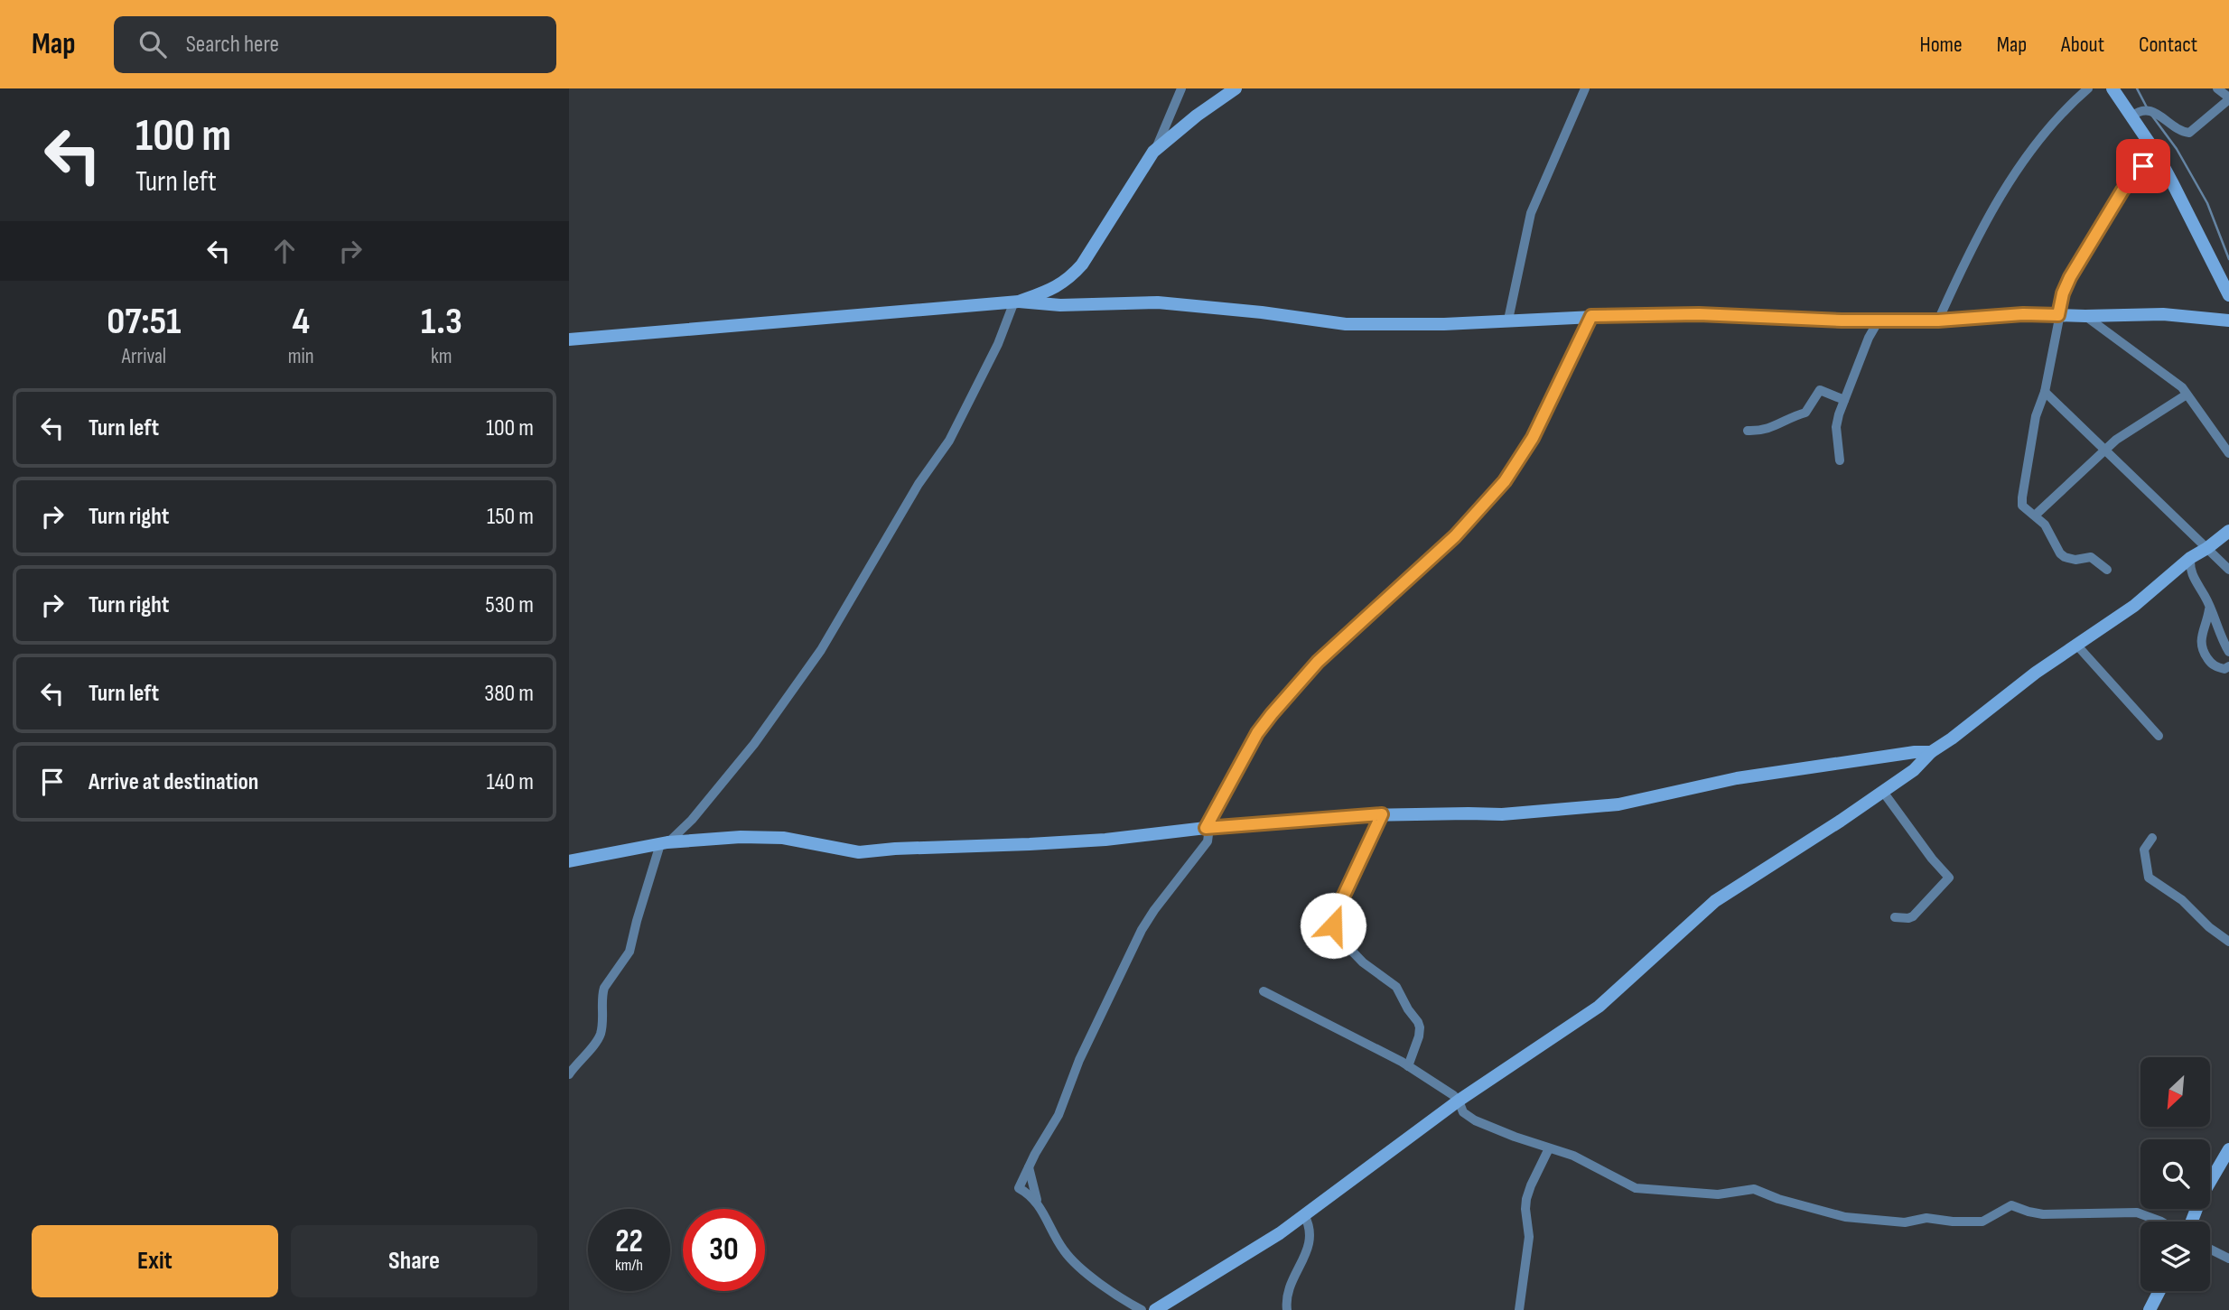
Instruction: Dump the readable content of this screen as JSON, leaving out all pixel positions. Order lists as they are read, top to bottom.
{
  "north": "bottom left",
  "page": {
    "header": "Map",
    "search": "Search here",
    "nav": [
      "Home",
      "Map",
      "About",
      "Contact"
    ],
    "turn": ["100 m", "Turn left"],
    "eta": [
      "07:51",
      "Arrival",
      "4",
      "min",
      "1.3",
      "km"
    ],
    "list": [
      {
        "name": "Turn left",
        "value": "100 m"
      },
      {
        "name": "Turn right",
        "value": "150 m"
      },
      {
        "name": "Turn right",
        "value": "530 m"
      },
      {
        "name": "Turn left",
        "value": "380 m"
      },
      {
        "name": "Arrive at destination",
        "value": "140 m"
      }
    ],
    "speed": "22 km/h",
    "limit": "30",
    "buttons": ["Exit", "Share"]
  }
}
